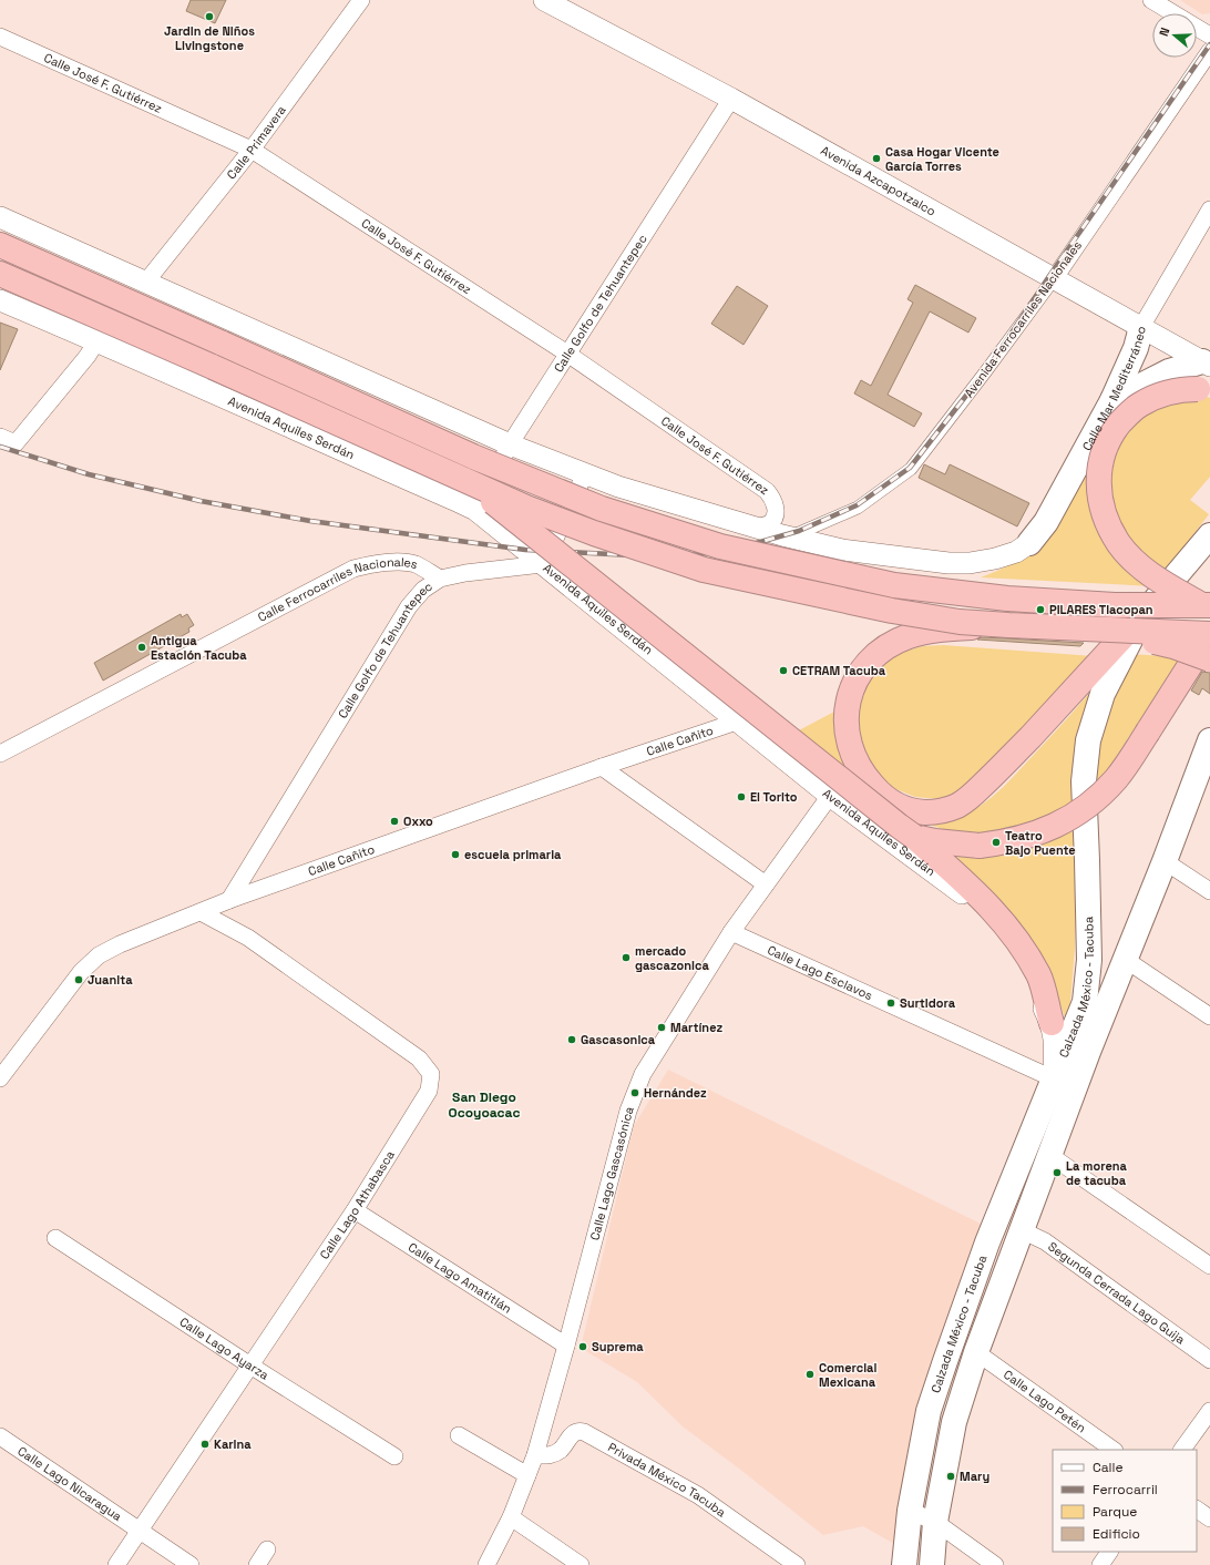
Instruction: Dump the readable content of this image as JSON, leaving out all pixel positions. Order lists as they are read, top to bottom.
{
  "streets": {
    "highway": ["Avenida Aquiles Serdán"],
    "main road": ["Calle Mar Mediterráneo", "Calzada México - Tacuba"],
    "street": [
      "Calle José F. Gutiérrez",
      "Calle Primavera",
      "Avenida Azcapotzalco",
      "Calle Golfo de Tehuantepec",
      "Avenida Ferrocarriles Nacionales",
      "Calle Ferrocarriles Nacionales",
      "Calle Cañito",
      "Calle Lago Esclavos",
      "Calle Lago Gascasónica",
      "Calle Lago Athabasca",
      "Calle Lago Amatitlán",
      "Segunda Cerrada Lago Guija",
      "Calle Lago Ayarza",
      "Calle Lago Petén",
      "Privada México Tacuba",
      "Calle Lago Nicaragua"
    ]
  },
  "crossings": [
    ["Calle José F. Gutiérrez", "Calle Primavera"],
    ["Calle José F. Gutiérrez", "Calle Golfo de Tehuantepec"],
    ["Avenida Azcapotzalco", "Calle Golfo de Tehuantepec"],
    ["Avenida Azcapotzalco", "Avenida Ferrocarriles Nacionales"],
    ["Avenida Azcapotzalco", "Calle Mar Mediterráneo"],
    ["Calle Golfo de Tehuantepec", "Avenida Aquiles Serdán"],
    ["Calle Golfo de Tehuantepec", "Calle Ferrocarriles Nacionales"],
    ["Calle Golfo de Tehuantepec", "Calle Cañito"],
    ["Avenida Aquiles Serdán", "Calle Cañito"],
    ["Avenida Aquiles Serdán", "Calle Lago Esclavos"],
    ["Avenida Aquiles Serdán", "Calzada México - Tacuba"],
    ["Avenida Aquiles Serdán", "Calle Lago Gascasónica"],
    ["Calle Cañito", "Calle Lago Athabasca"],
    ["Calle Lago Esclavos", "Calzada México - Tacuba"],
    ["Calle Lago Esclavos", "Calle Lago Gascasónica"],
    ["Calzada México - Tacuba", "Segunda Cerrada Lago Guija"],
    ["Calzada México - Tacuba", "Calle Lago Petén"],
    ["Calle Lago Gascasónica", "Calle Lago Amatitlán"],
    ["Calle Lago Gascasónica", "Privada México Tacuba"],
    ["Calle Lago Athabasca", "Calle Lago Amatitlán"],
    ["Calle Lago Athabasca", "Calle Lago Ayarza"],
    ["Calle Lago Athabasca", "Calle Lago Nicaragua"]
  ],
  "districts": ["San Diego Ocoyoacac"],
  "places": [
    "Jardin de Niños Livingstone",
    "Casa Hogar Vicente García Torres",
    "PILARES Tlacopan",
    "Antigua Estación Tacuba",
    "CETRAM Tacuba",
    "El Torito",
    "Oxxo",
    "Teatro Bajo Puente",
    "escuela primaria",
    "mercado gascazonica",
    "Juanita",
    "Surtidora",
    "Martínez",
    "Gascasonica",
    "Hernández",
    "La morena de tacuba",
    "Suprema",
    "Comercial Mexicana",
    "Karina",
    "Mary"
  ],
  "legend": [
    "Calle",
    "Ferrocarril",
    "Parque",
    "Edificio"
  ],
  "north": "left"
}
